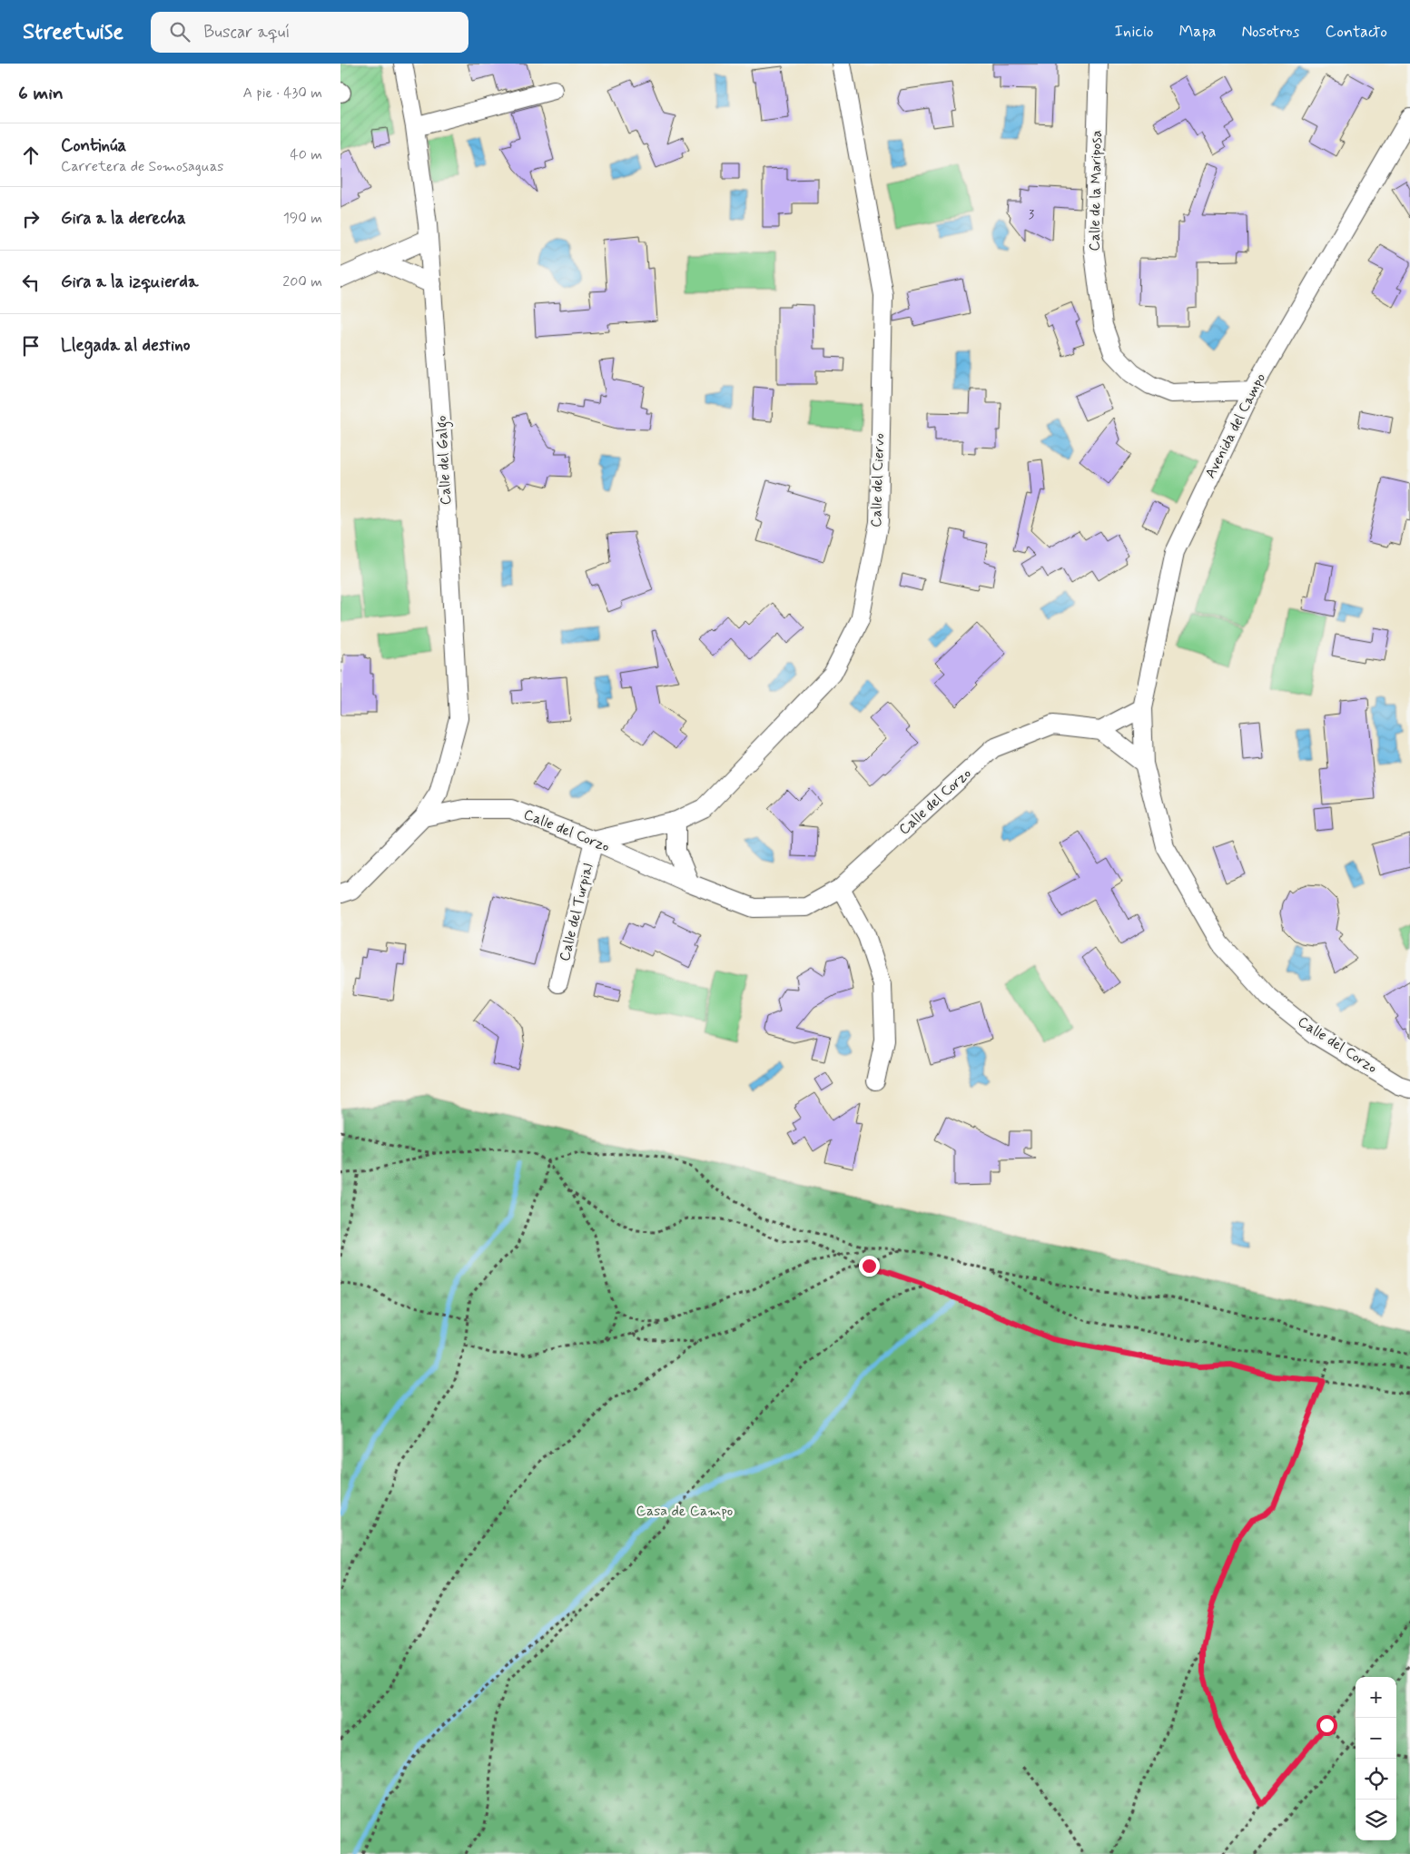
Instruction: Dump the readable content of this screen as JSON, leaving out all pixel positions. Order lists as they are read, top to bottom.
{
  "streets": {
    "street": [
      "Calle de la Mariposa",
      "Avenida del Campo",
      "Calle del Galgo",
      "Calle del Ciervo",
      "Calle del Corzo",
      "Calle del Turpial"
    ]
  },
  "crossings": [
    ["Calle de la Mariposa", "Avenida del Campo"],
    ["Avenida del Campo", "Calle del Corzo"],
    ["Calle del Galgo", "Calle del Corzo"],
    ["Calle del Ciervo", "Calle del Corzo"],
    ["Calle del Ciervo", "Calle del Turpial"],
    ["Calle del Corzo", "Calle del Turpial"]
  ],
  "parks": ["Casa de Campo"],
  "house_numbers": ["3"],
  "page": {
    "header": "Streetwise",
    "search": "Buscar aquí",
    "nav": [
      "Inicio",
      "Mapa",
      "Nosotros",
      "Contacto"
    ],
    "heading": ["6 min", "A pie · 430 m"],
    "list": [
      ["Continúa", "Carretera de Somosaguas", "40 m"],
      ["Gira a la derecha", "190 m"],
      ["Gira a la izquierda", "200 m"],
      "Llegada al destino"
    ],
    "map_buttons": ["+", "−"]
  }
}
